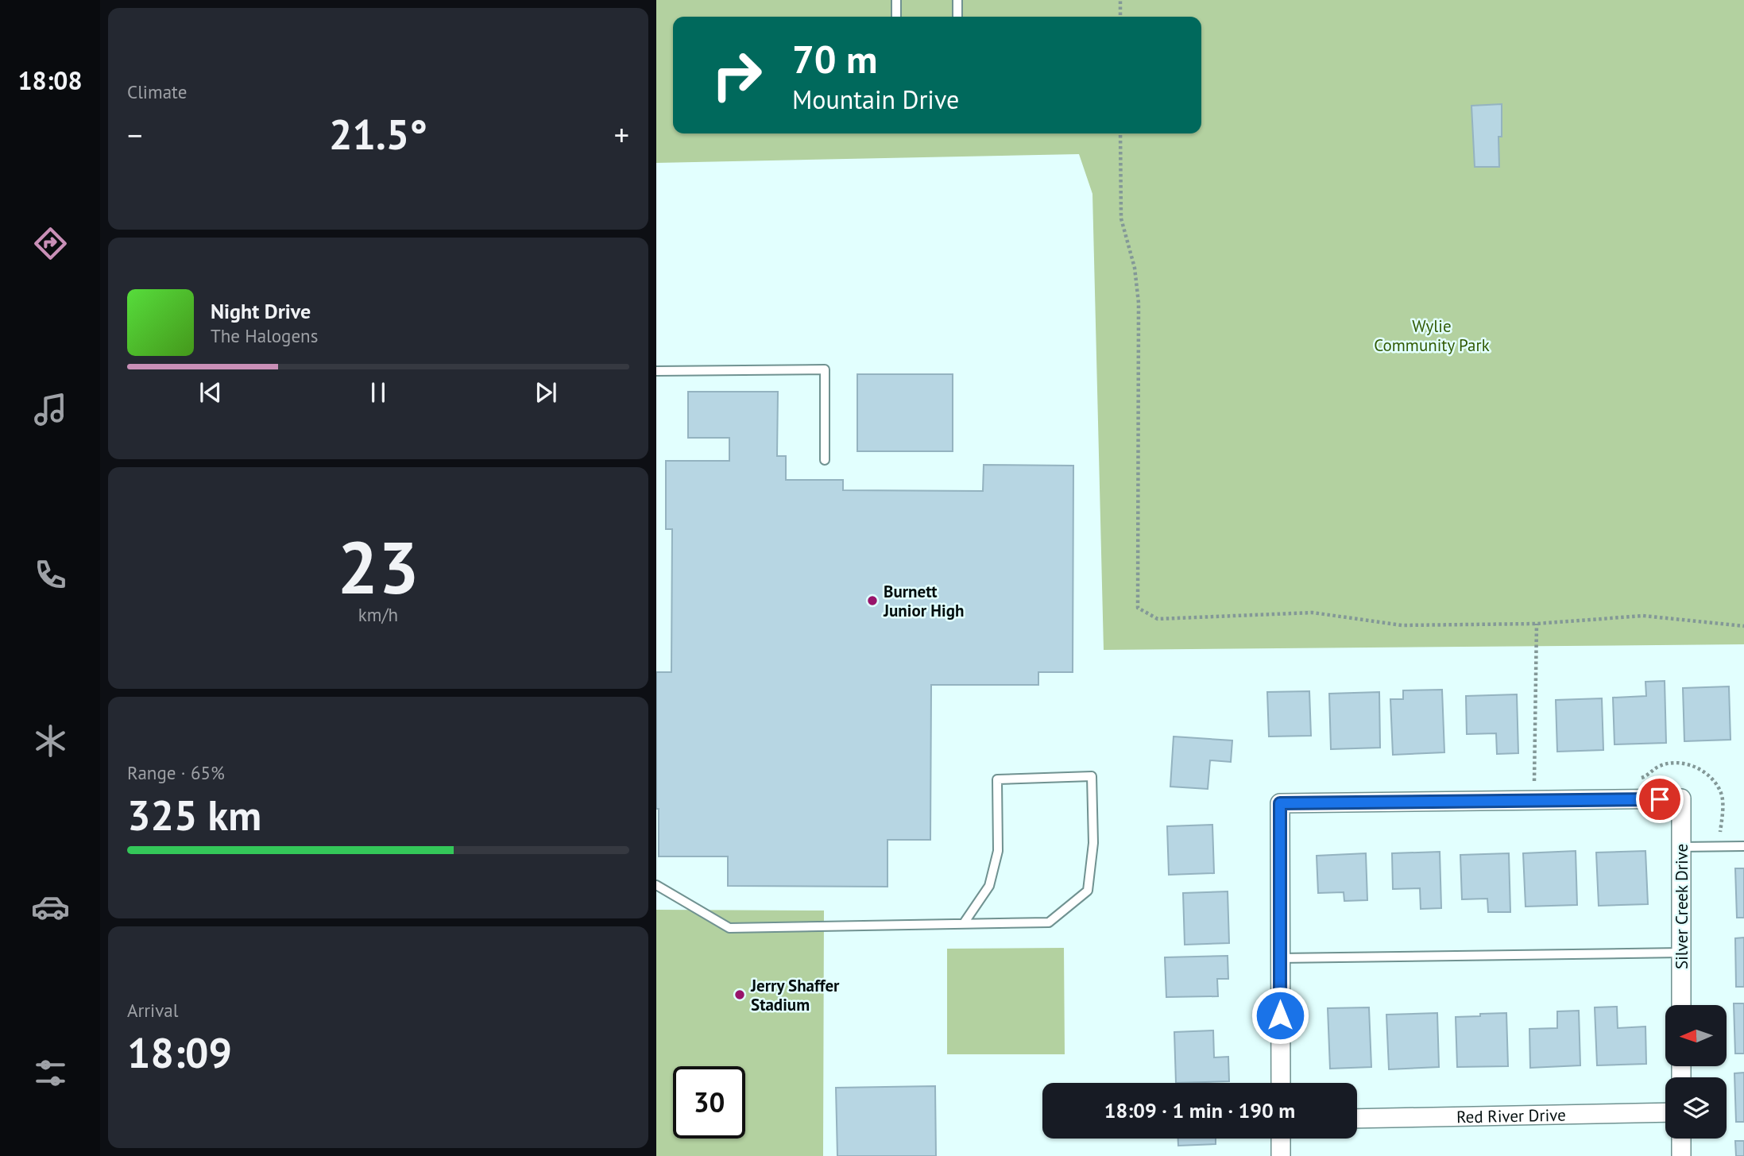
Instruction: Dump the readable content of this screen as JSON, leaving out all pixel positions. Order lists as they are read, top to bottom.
{
  "streets": {
    "street": ["Silver Creek Drive", "Red River Drive"]
  },
  "parks": ["Wylie Community Park"],
  "places": ["Burnett Junior High", "Jerry Shaffer Stadium"],
  "north": "left",
  "page": {
    "tabs": "18:08",
    "tile": [
      "Climate",
      ["23", "km/h"],
      ["Range · 65%", "325 km"],
      ["Arrival", "18:09"]
    ],
    "turn": ["70 m", "Mountain Drive"],
    "heat": ["−", "21.5°", "+"],
    "song": ["Night Drive", "The Halogens"],
    "limit": "30",
    "trip": "18:09 · 1 min · 190 m"
  }
}
